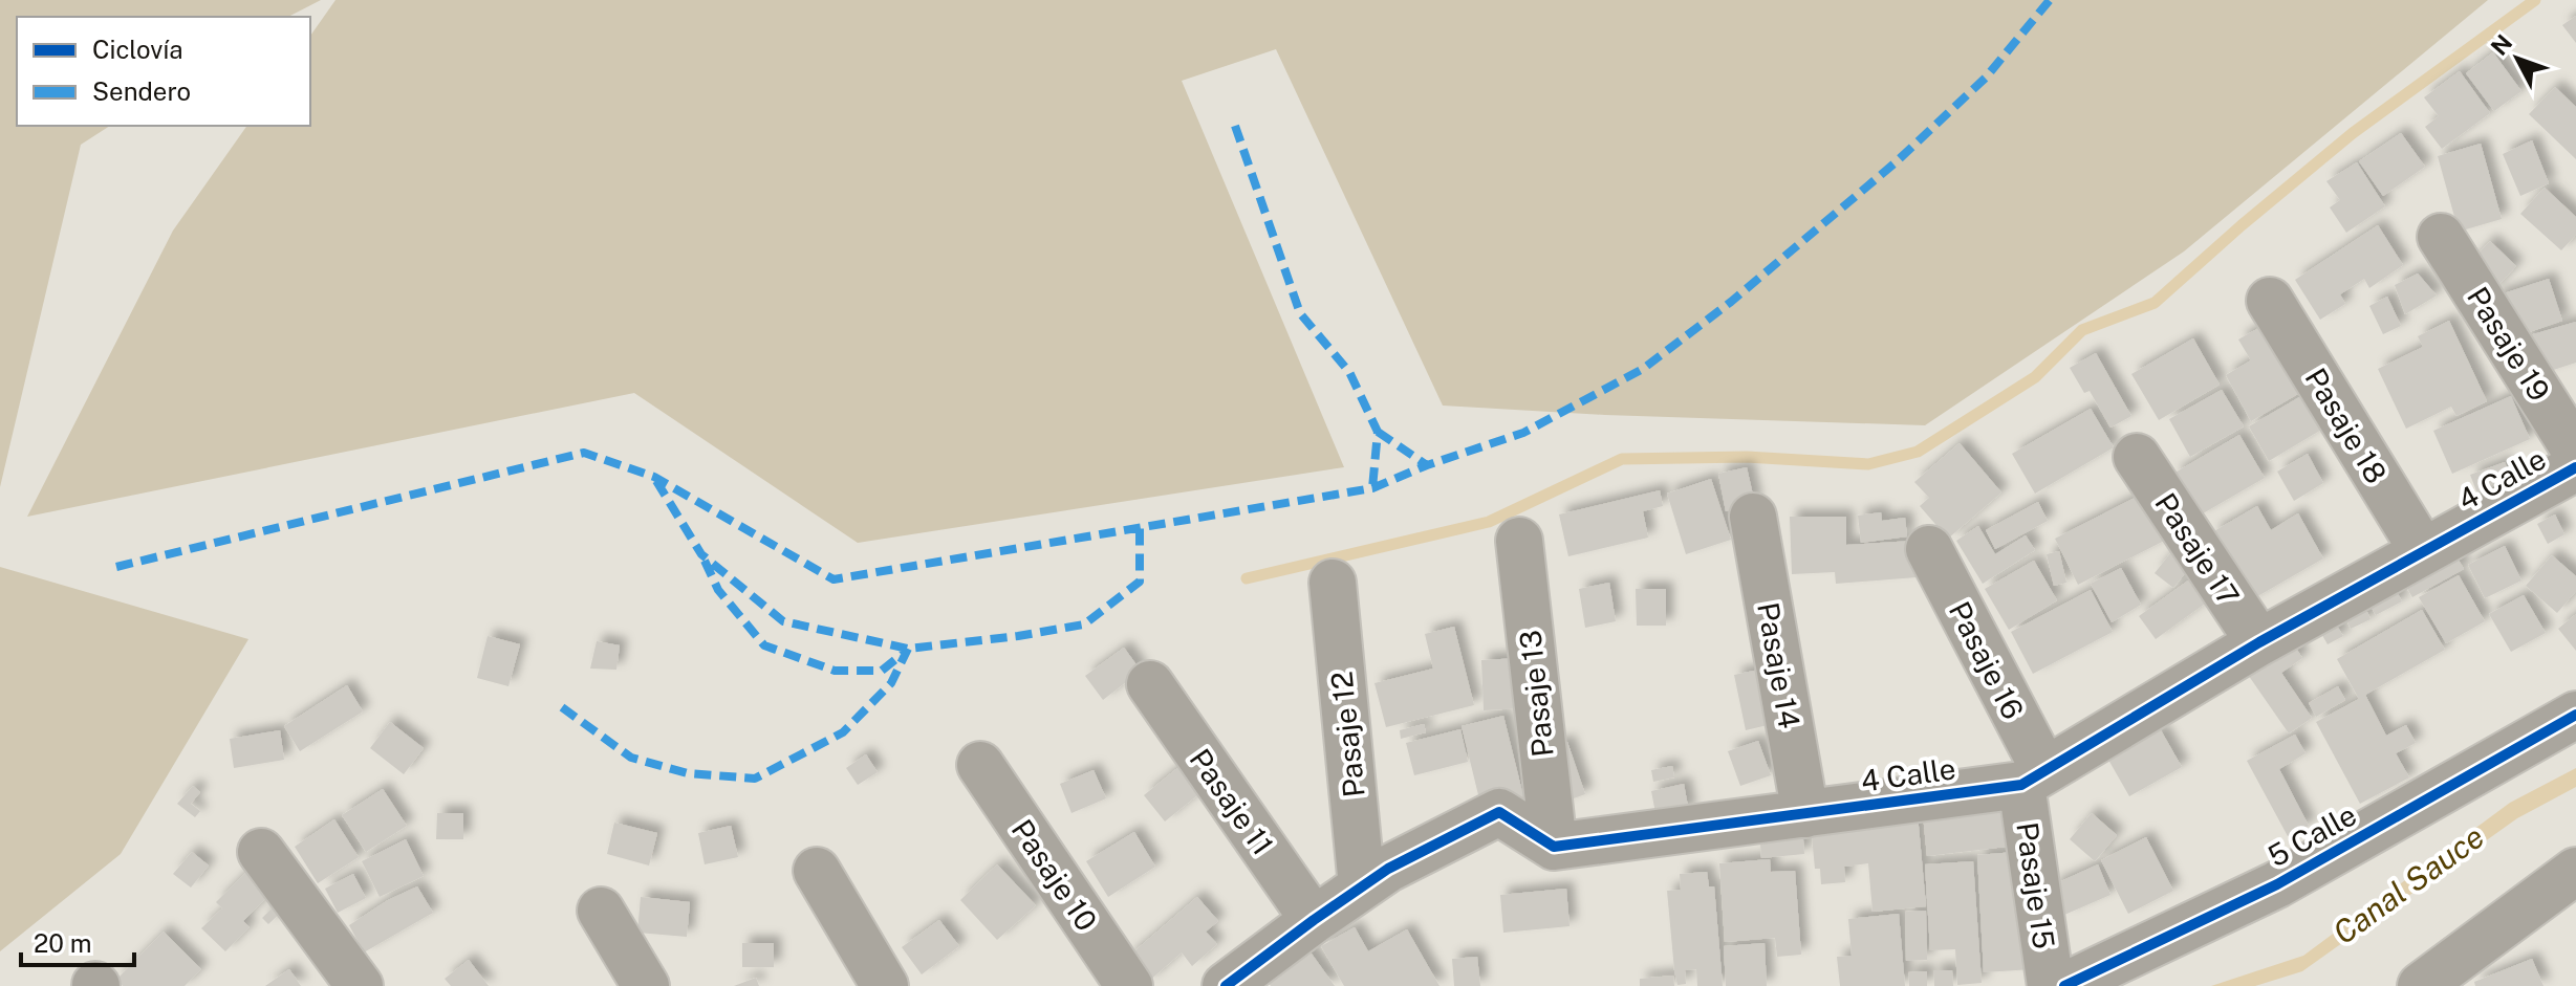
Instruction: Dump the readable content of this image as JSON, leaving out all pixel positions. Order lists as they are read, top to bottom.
{
  "streets": {
    "street": [
      "Pasaje 19",
      "Pasaje 18",
      "4 Calle",
      "Pasaje 17",
      "Pasaje 16",
      "Pasaje 14",
      "Pasaje 13",
      "Pasaje 12",
      "Pasaje 11",
      "5 Calle",
      "Pasaje 10",
      "Pasaje 15"
    ]
  },
  "crossings": [
    ["Pasaje 18", "4 Calle"],
    ["4 Calle", "Pasaje 17"],
    ["4 Calle", "Pasaje 16"],
    ["4 Calle", "Pasaje 14"],
    ["4 Calle", "Pasaje 13"],
    ["4 Calle", "Pasaje 15"],
    ["Pasaje 16", "Pasaje 15"]
  ],
  "water": ["Canal Sauce"],
  "legend": ["Ciclovía", "Sendero"],
  "scale_bar": "20 m",
  "north": "top left"
}
